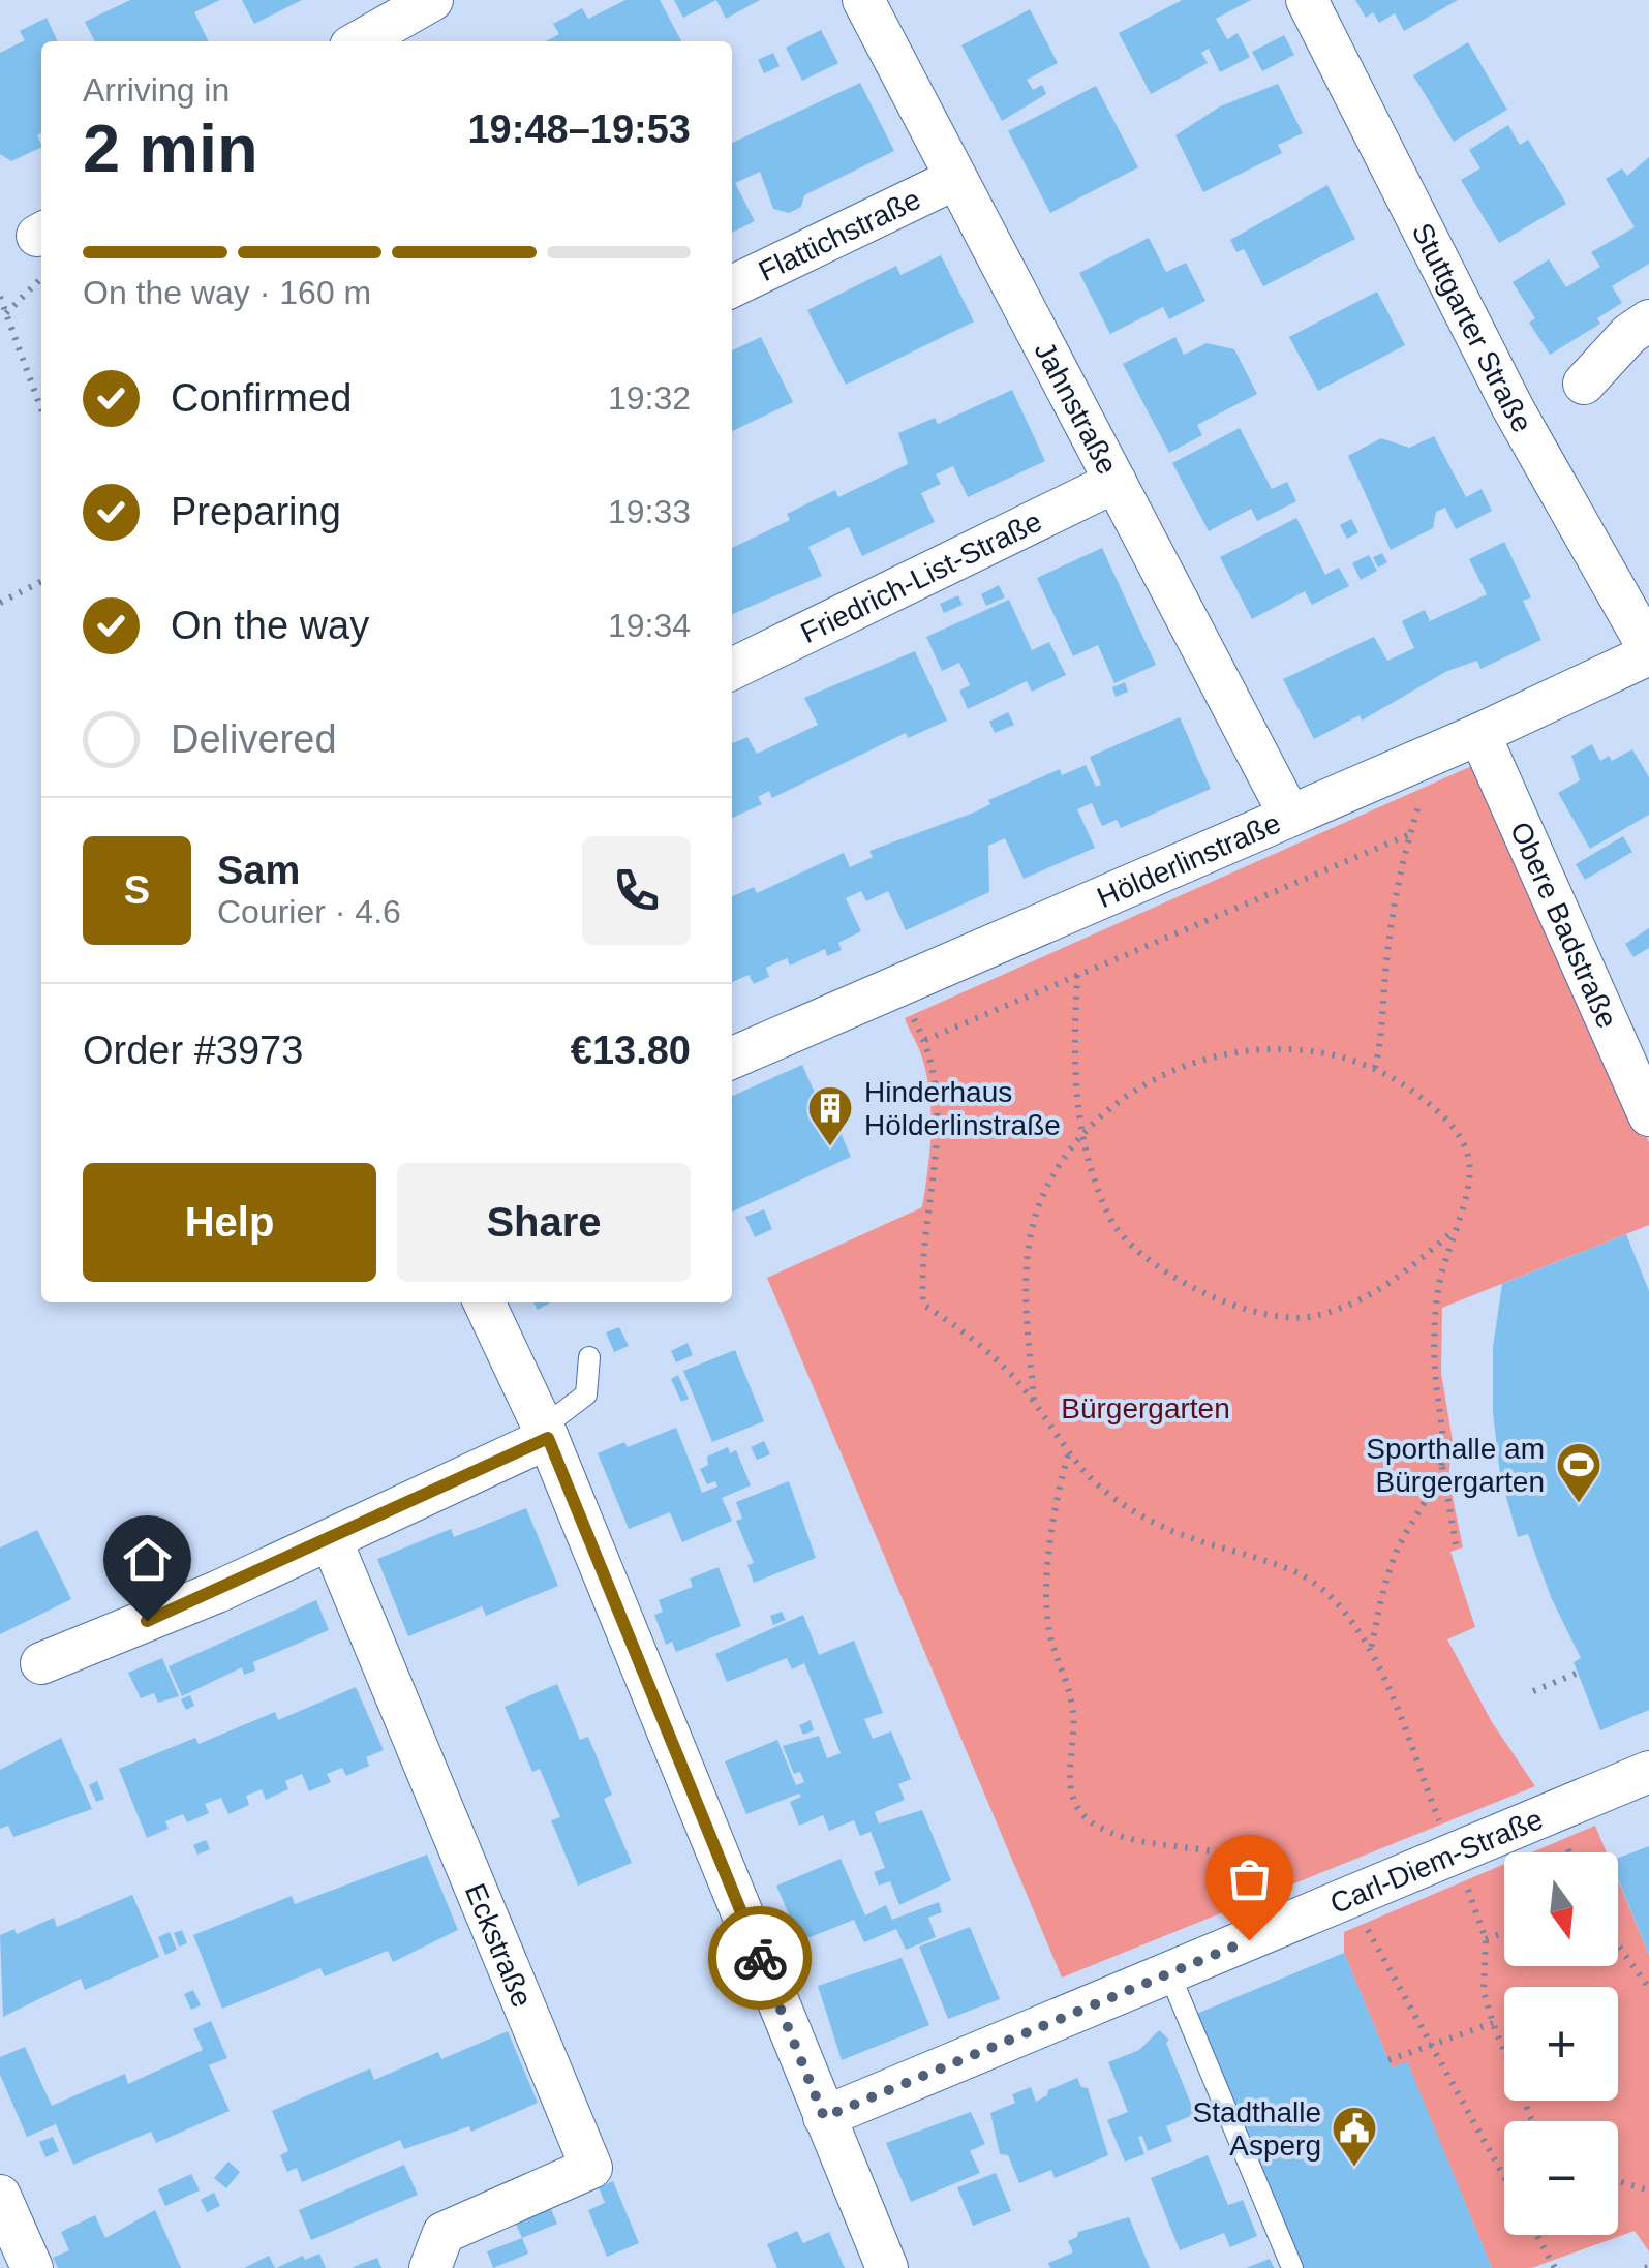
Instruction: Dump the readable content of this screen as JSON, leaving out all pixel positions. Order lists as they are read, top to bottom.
{
  "streets": {
    "street": [
      "Flattichstraße",
      "Stuttgarter Straße",
      "Jahnstraße",
      "Friedrich-List-Straße",
      "Hölderlinstraße",
      "Obere Badstraße",
      "Carl-Diem-Straße",
      "Eckstraße"
    ]
  },
  "crossings": [
    ["Flattichstraße", "Jahnstraße"],
    ["Stuttgarter Straße", "Hölderlinstraße"],
    ["Jahnstraße", "Friedrich-List-Straße"],
    ["Jahnstraße", "Hölderlinstraße"],
    ["Hölderlinstraße", "Obere Badstraße"]
  ],
  "parks": ["Bürgergarten"],
  "places": {
    "building": ["Hinderhaus Hölderlinstraße"],
    "sports": ["Sporthalle am Bürgergarten"],
    "public building": ["Stadthalle Asperg"]
  },
  "north": "bottom",
  "page": {
    "heading": ["2 min", "Arriving in", "19:48–19:53"],
    "panel": [
      "Sam",
      "Courier · 4.6",
      "Order #3973",
      "€13.80"
    ],
    "bar": "On the way · 160 m",
    "list": [
      ["Confirmed", "19:32"],
      ["Preparing", "19:33"],
      ["On the way", "19:34"],
      "Delivered"
    ],
    "round": "S",
    "buttons": ["Help", "Share"],
    "map_buttons": ["+", "−"]
  }
}
